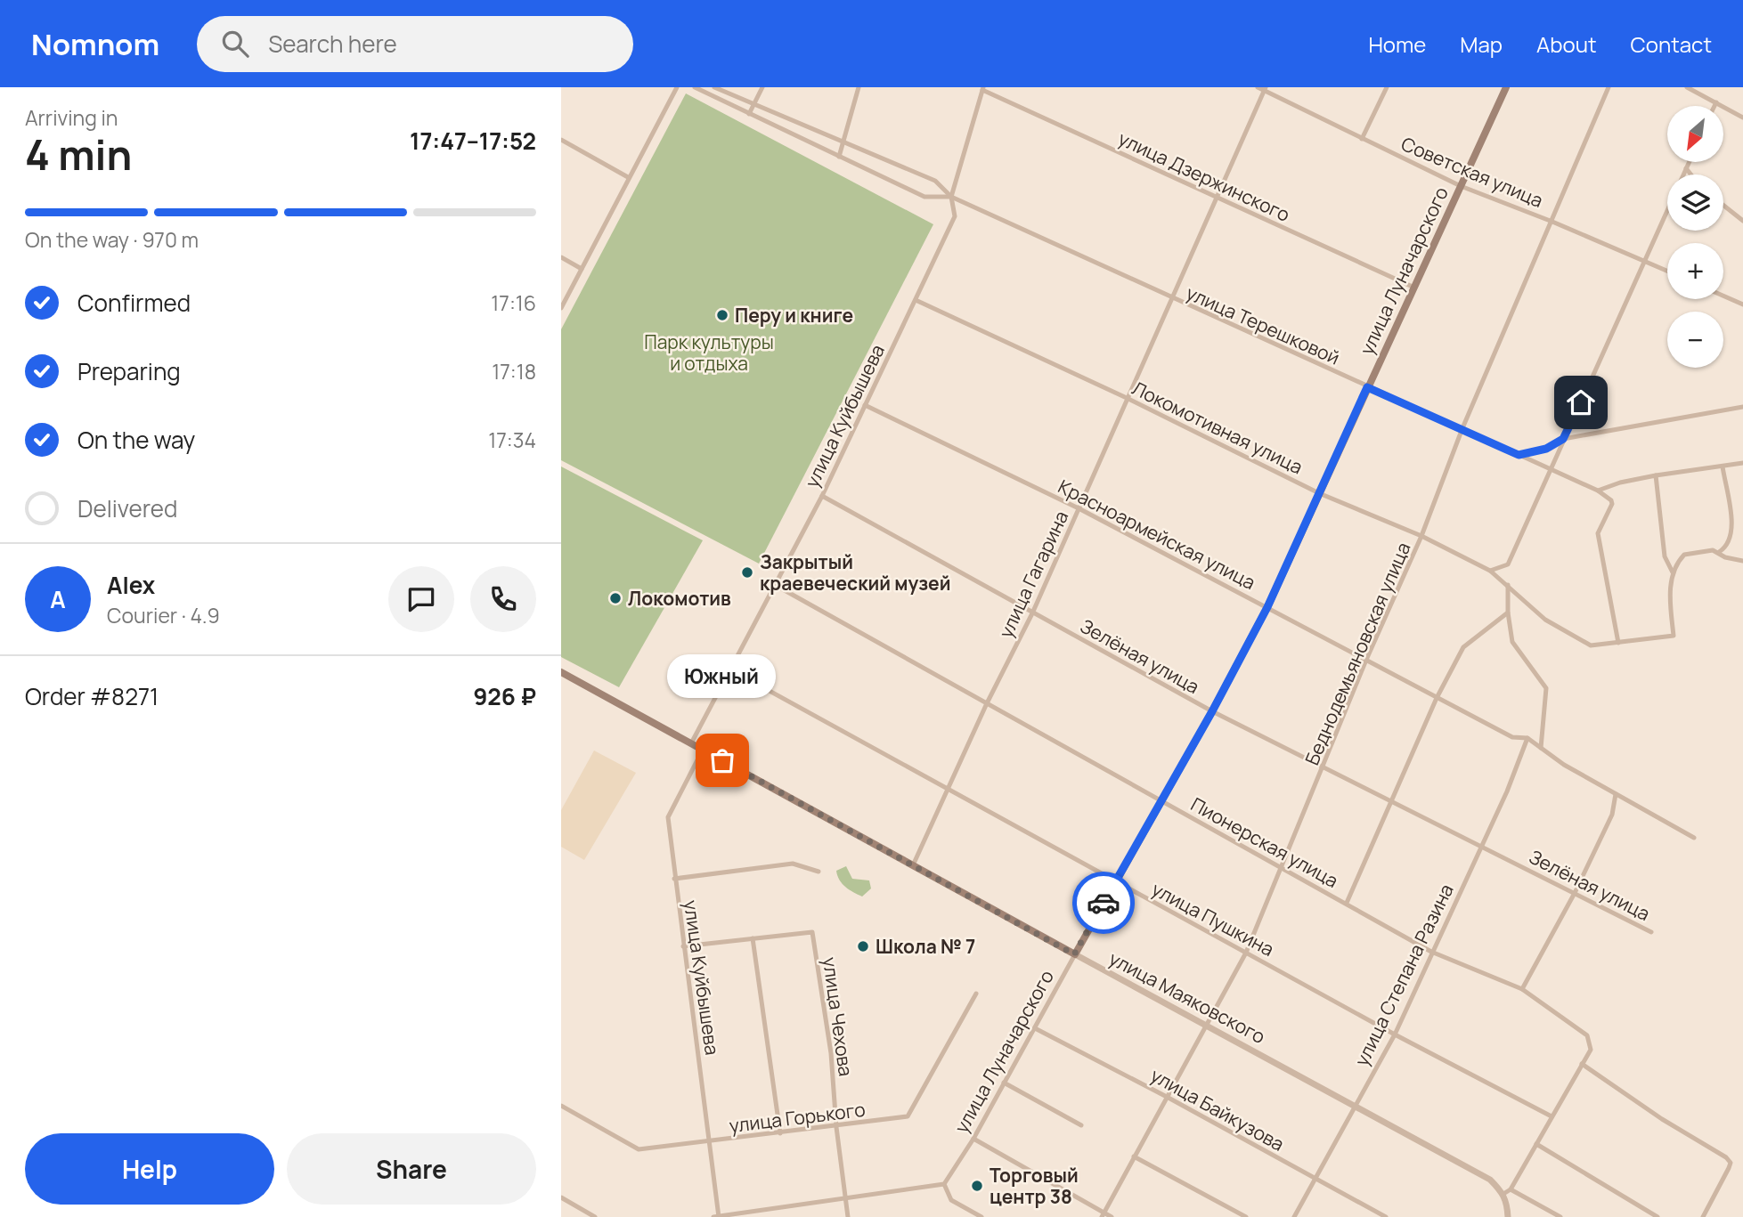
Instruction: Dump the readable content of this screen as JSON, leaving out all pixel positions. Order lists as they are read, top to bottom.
{
  "streets": {
    "main road": ["улица Луначарского", "улица Маяковского"],
    "street": [
      "Советская улица",
      "улица Дзержинского",
      "улица Терешковой",
      "улица Куйбышева",
      "Локомотивная улица",
      "Красноармейская улица",
      "улица Гагарина",
      "Беднодемьяновская улица",
      "Зелёная улица",
      "Пионерская улица",
      "улица Пушкина",
      "улица Степана Разина",
      "улица Чехова",
      "улица Байкузова",
      "улица Горького"
    ]
  },
  "crossings": [
    ["Советская улица", "улица Луначарского"],
    ["Советская улица", "улица Гагарина"],
    ["Советская улица", "Беднодемьяновская улица"],
    ["улица Дзержинского", "улица Луначарского"],
    ["улица Дзержинского", "улица Куйбышева"],
    ["улица Дзержинского", "улица Гагарина"],
    ["улица Луначарского", "улица Терешковой"],
    ["улица Луначарского", "Локомотивная улица"],
    ["улица Луначарского", "Красноармейская улица"],
    ["улица Луначарского", "Зелёная улица"],
    ["улица Луначарского", "Пионерская улица"],
    ["улица Луначарского", "улица Пушкина"],
    ["улица Луначарского", "улица Маяковского"],
    ["улица Луначарского", "улица Байкузова"],
    ["улица Терешковой", "улица Куйбышева"],
    ["улица Терешковой", "улица Гагарина"],
    ["улица Терешковой", "Беднодемьяновская улица"],
    ["улица Куйбышева", "Локомотивная улица"],
    ["улица Куйбышева", "Красноармейская улица"],
    ["улица Куйбышева", "Зелёная улица"],
    ["улица Куйбышева", "Пионерская улица"],
    ["улица Куйбышева", "улица Пушкина"],
    ["улица Куйбышева", "улица Маяковского"],
    ["улица Куйбышева", "улица Горького"],
    ["Локомотивная улица", "улица Гагарина"],
    ["Локомотивная улица", "Беднодемьяновская улица"],
    ["Красноармейская улица", "улица Гагарина"],
    ["Красноармейская улица", "Беднодемьяновская улица"],
    ["Красноармейская улица", "улица Степана Разина"],
    ["улица Гагарина", "Зелёная улица"],
    ["улица Гагарина", "Пионерская улица"],
    ["улица Гагарина", "улица Пушкина"],
    ["улица Гагарина", "улица Маяковского"],
    ["Беднодемьяновская улица", "Зелёная улица"],
    ["Беднодемьяновская улица", "Пионерская улица"],
    ["Беднодемьяновская улица", "улица Пушкина"],
    ["Беднодемьяновская улица", "улица Маяковского"],
    ["Беднодемьяновская улица", "улица Байкузова"],
    ["Зелёная улица", "улица Степана Разина"],
    ["Пионерская улица", "улица Пушкина"],
    ["Пионерская улица", "улица Степана Разина"],
    ["улица Пушкина", "улица Степана Разина"],
    ["улица Степана Разина", "улица Маяковского"],
    ["улица Степана Разина", "улица Байкузова"],
    ["улица Чехова", "улица Горького"]
  ],
  "parks": ["Парк культуры и отдыха"],
  "places": [
    "Перу и книге",
    "Закрытый краевеческий музей",
    "Локомотив",
    "Южный",
    "Школа № 7",
    "Торговый центр 38"
  ],
  "north": "bottom left",
  "page": {
    "header": "Nomnom",
    "search": "Search here",
    "nav": [
      "Home",
      "Map",
      "About",
      "Contact"
    ],
    "heading": ["4 min", "Arriving in", "17:47–17:52"],
    "panel": [
      "Alex",
      "Courier · 4.9",
      "Order #8271",
      "926 ₽"
    ],
    "map_buttons": ["+", "−"],
    "bar": "On the way · 970 m",
    "list": [
      ["Confirmed", "17:16"],
      ["Preparing", "17:18"],
      ["On the way", "17:34"],
      "Delivered"
    ],
    "round": "A",
    "bubble": "Южный",
    "buttons": ["Help", "Share"]
  }
}
